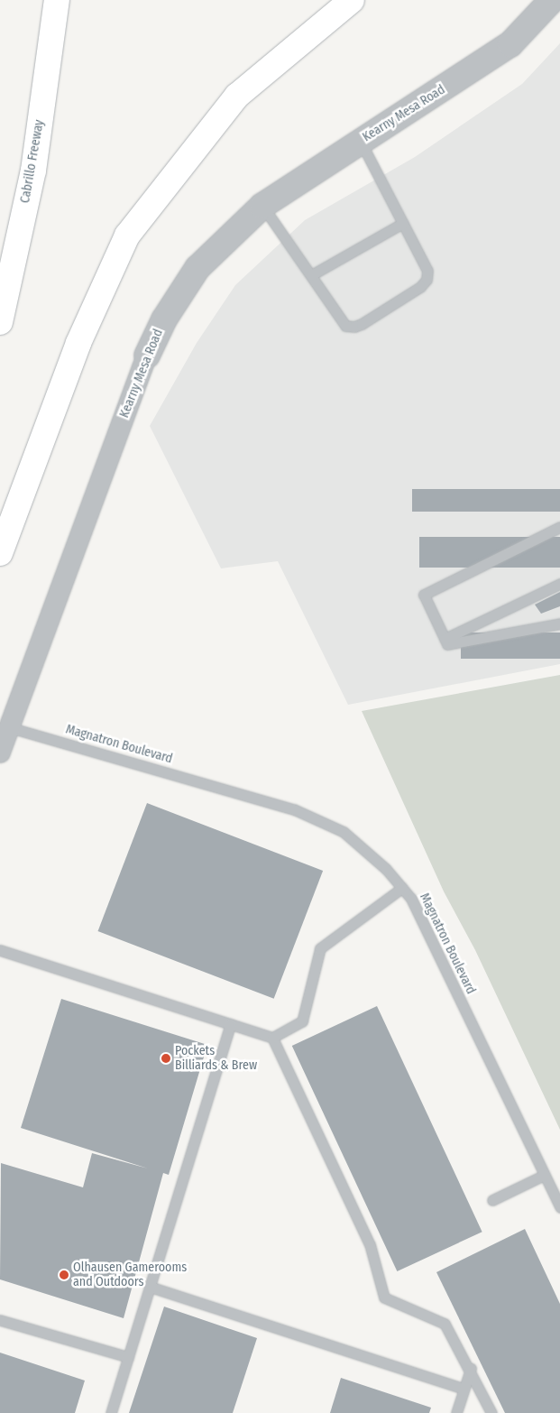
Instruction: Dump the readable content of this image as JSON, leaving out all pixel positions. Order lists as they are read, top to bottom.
{
  "streets": {
    "highway": ["Cabrillo Freeway"],
    "street": ["Kearny Mesa Road"],
    "lane": ["Magnatron Boulevard"]
  },
  "crossings": [
    ["Kearny Mesa Road", "Magnatron Boulevard"]
  ],
  "places": ["Pockets Billiards & Brew", "Olhausen Gamerooms and Outdoors"]
}
